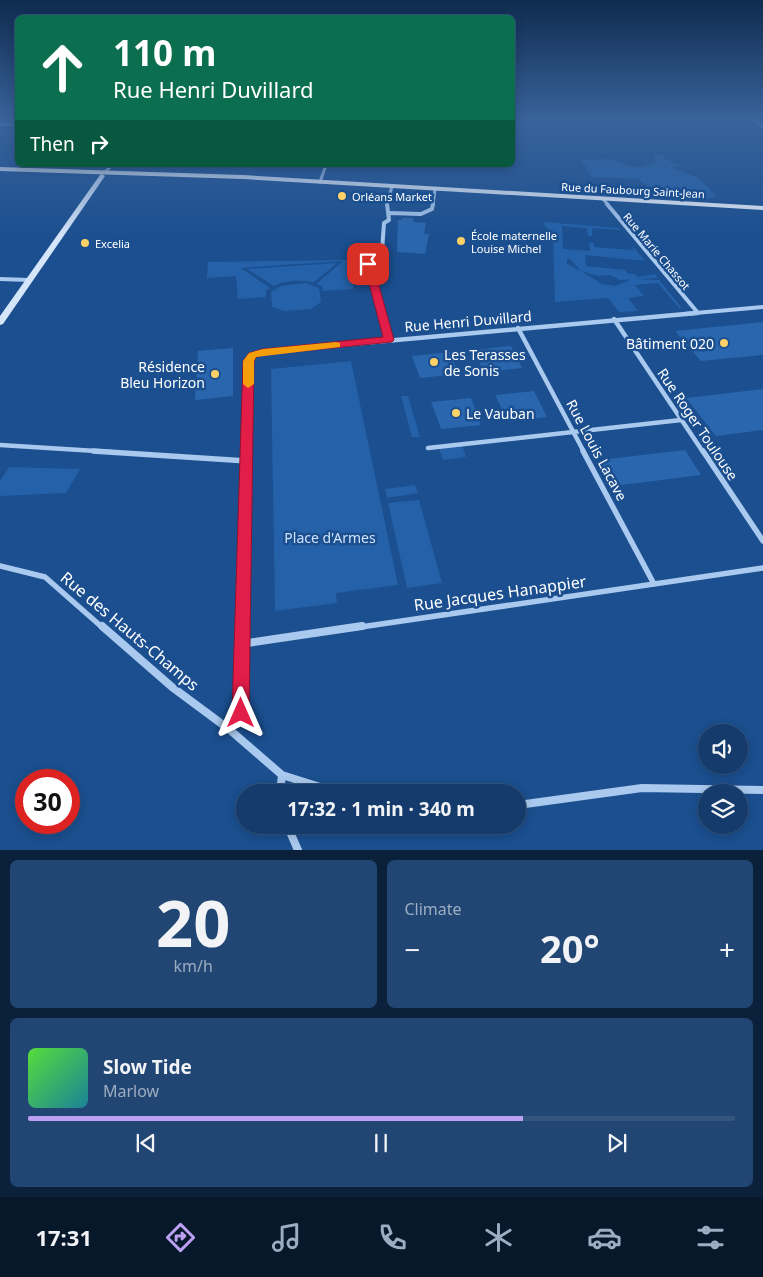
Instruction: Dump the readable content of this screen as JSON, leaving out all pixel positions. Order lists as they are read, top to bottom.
{
  "streets": {
    "main road": ["Rue du Faubourg Saint-Jean"],
    "street": [
      "Rue Marie Chassot",
      "Rue Henri Duvillard",
      "Rue Roger Toulouse",
      "Rue Louis Lacave",
      "Rue Jacques Hanappier",
      "Rue des Hauts-Champs"
    ]
  },
  "crossings": [
    ["Rue du Faubourg Saint-Jean", "Rue Marie Chassot"],
    ["Rue Marie Chassot", "Rue Henri Duvillard"],
    ["Rue Henri Duvillard", "Rue Roger Toulouse"],
    ["Rue Henri Duvillard", "Rue Louis Lacave"],
    ["Rue Louis Lacave", "Rue Jacques Hanappier"]
  ],
  "parks": ["Place d'Armes"],
  "places": [
    "Orléans Market",
    "École maternelle Louise Michel",
    "Excelia",
    "Bâtiment 020",
    "Les Terasses de Sonis",
    "Résidence Bleu Horizon",
    "Le Vauban"
  ],
  "page": {
    "turn": ["110 m", "Rue Henri Duvillard"],
    "then": "Then",
    "limit": "30",
    "trip": "17:32 · 1 min · 340 m",
    "tile": [
      ["20", "km/h"],
      "Climate"
    ],
    "heat": ["−", "20°", "+"],
    "song": ["Slow Tide", "Marlow"],
    "tabs": "17:31"
  }
}
